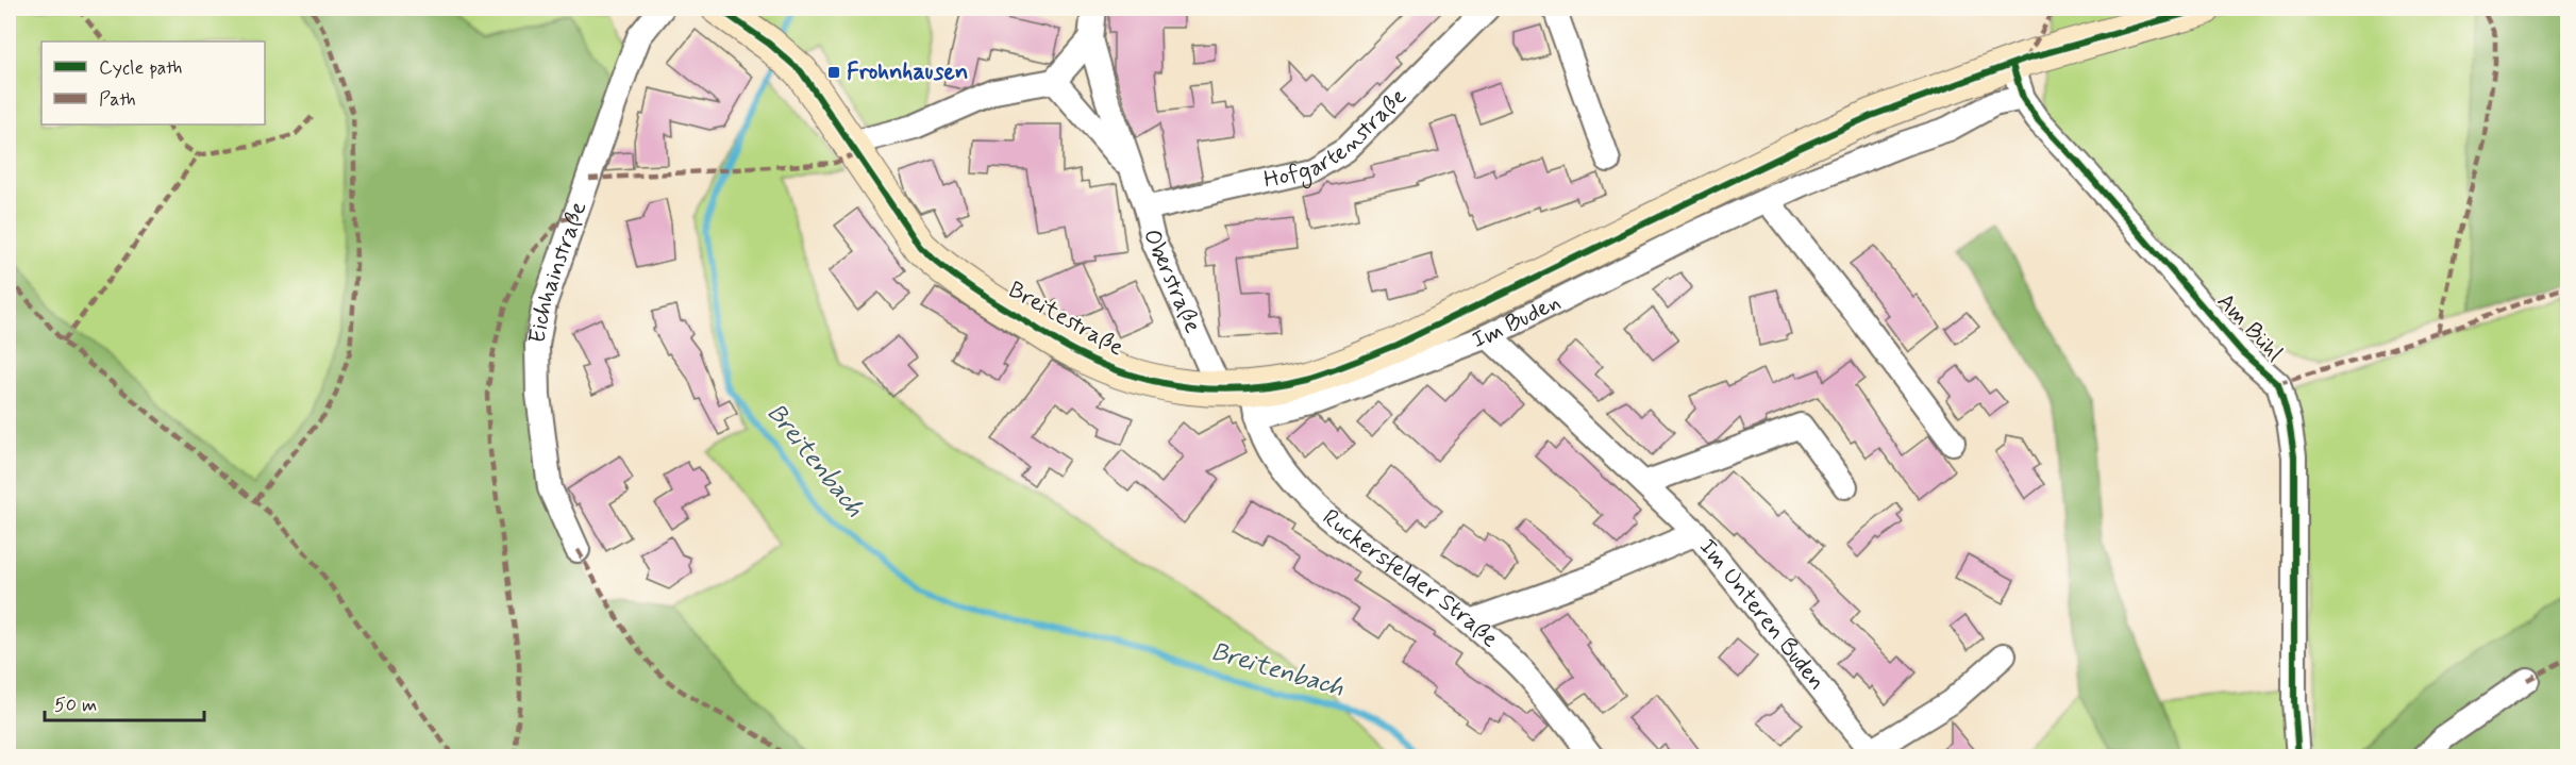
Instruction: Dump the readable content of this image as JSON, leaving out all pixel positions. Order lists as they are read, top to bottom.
{
  "streets": {
    "street": [
      "Hofgartenstraße",
      "Eichhainstraße",
      "Oberstraße",
      "Breitestraße",
      "Im Buden",
      "Am Bühl",
      "Ruckersfelder Straße",
      "Im Unteren Buden"
    ]
  },
  "crossings": [
    ["Hofgartenstraße", "Oberstraße"],
    ["Oberstraße", "Breitestraße"],
    ["Breitestraße", "Im Buden"],
    ["Breitestraße", "Am Bühl"],
    ["Breitestraße", "Ruckersfelder Straße"],
    ["Im Buden", "Am Bühl"],
    ["Im Buden", "Ruckersfelder Straße"],
    ["Im Buden", "Im Unteren Buden"]
  ],
  "water": ["Breitenbach"],
  "places": {
    "transit": ["Frohnhausen"]
  },
  "legend": ["Cycle path", "Path"],
  "scale_bar": "50 m"
}
